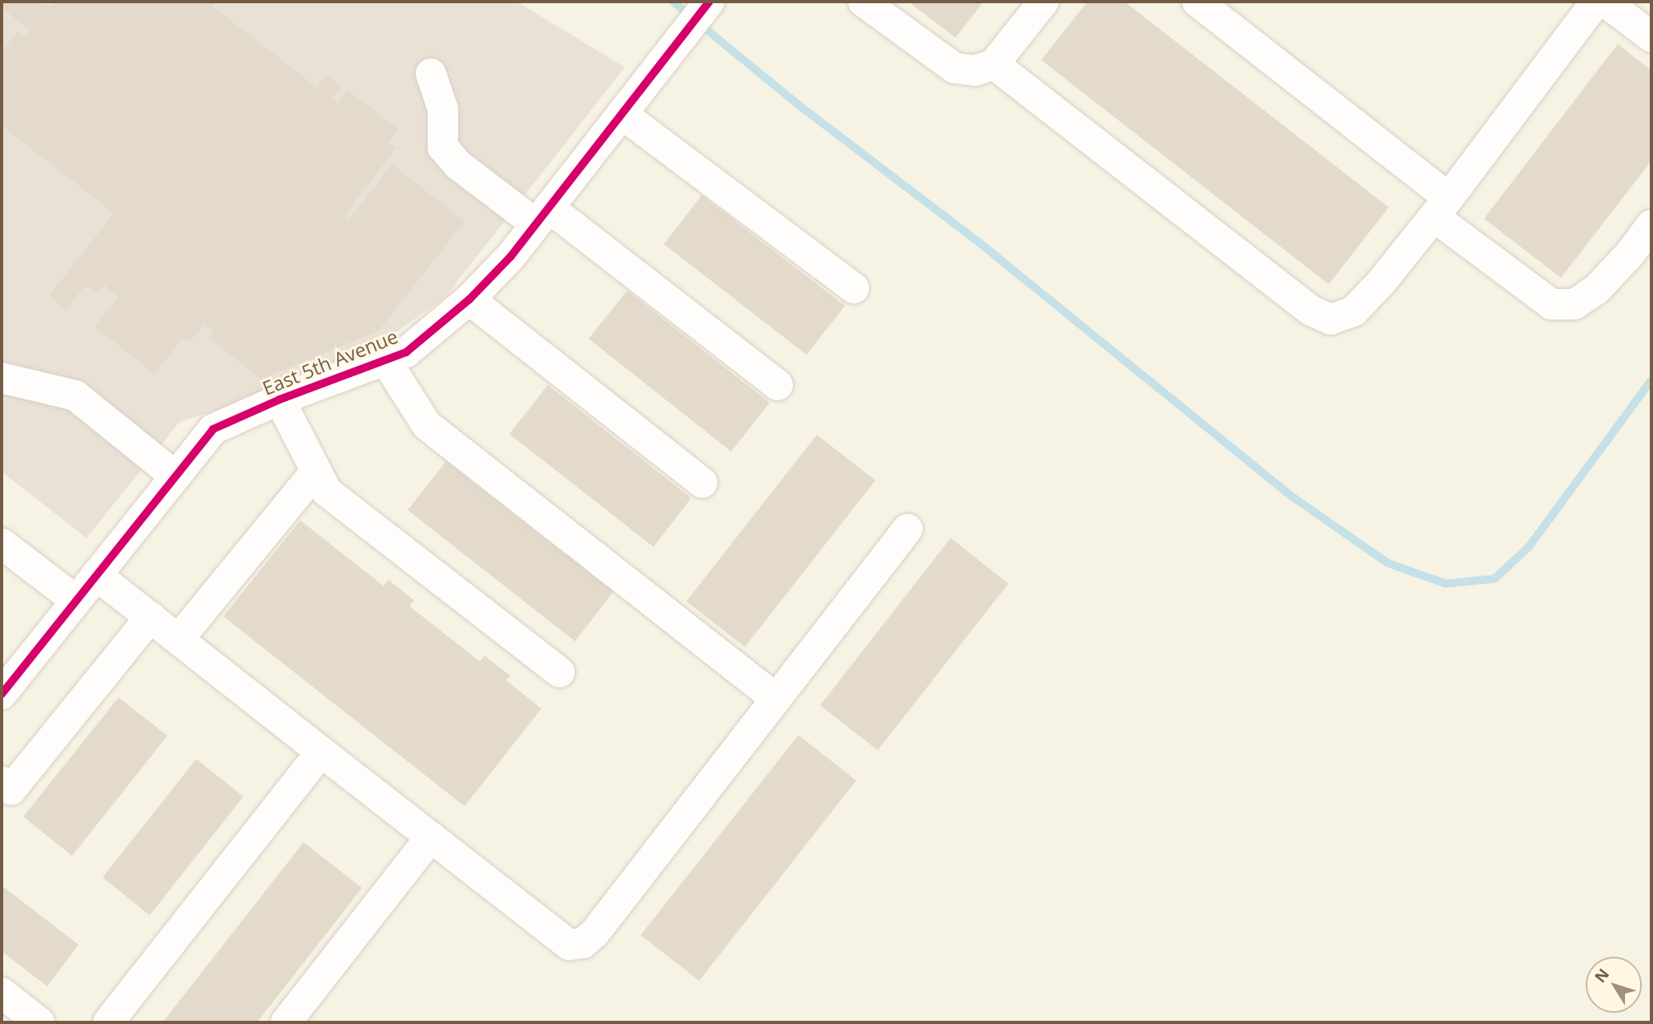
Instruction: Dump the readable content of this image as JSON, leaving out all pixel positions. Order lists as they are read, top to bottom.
{
  "streets": {
    "street": ["East 5th Avenue"]
  },
  "north": "top left"
}
